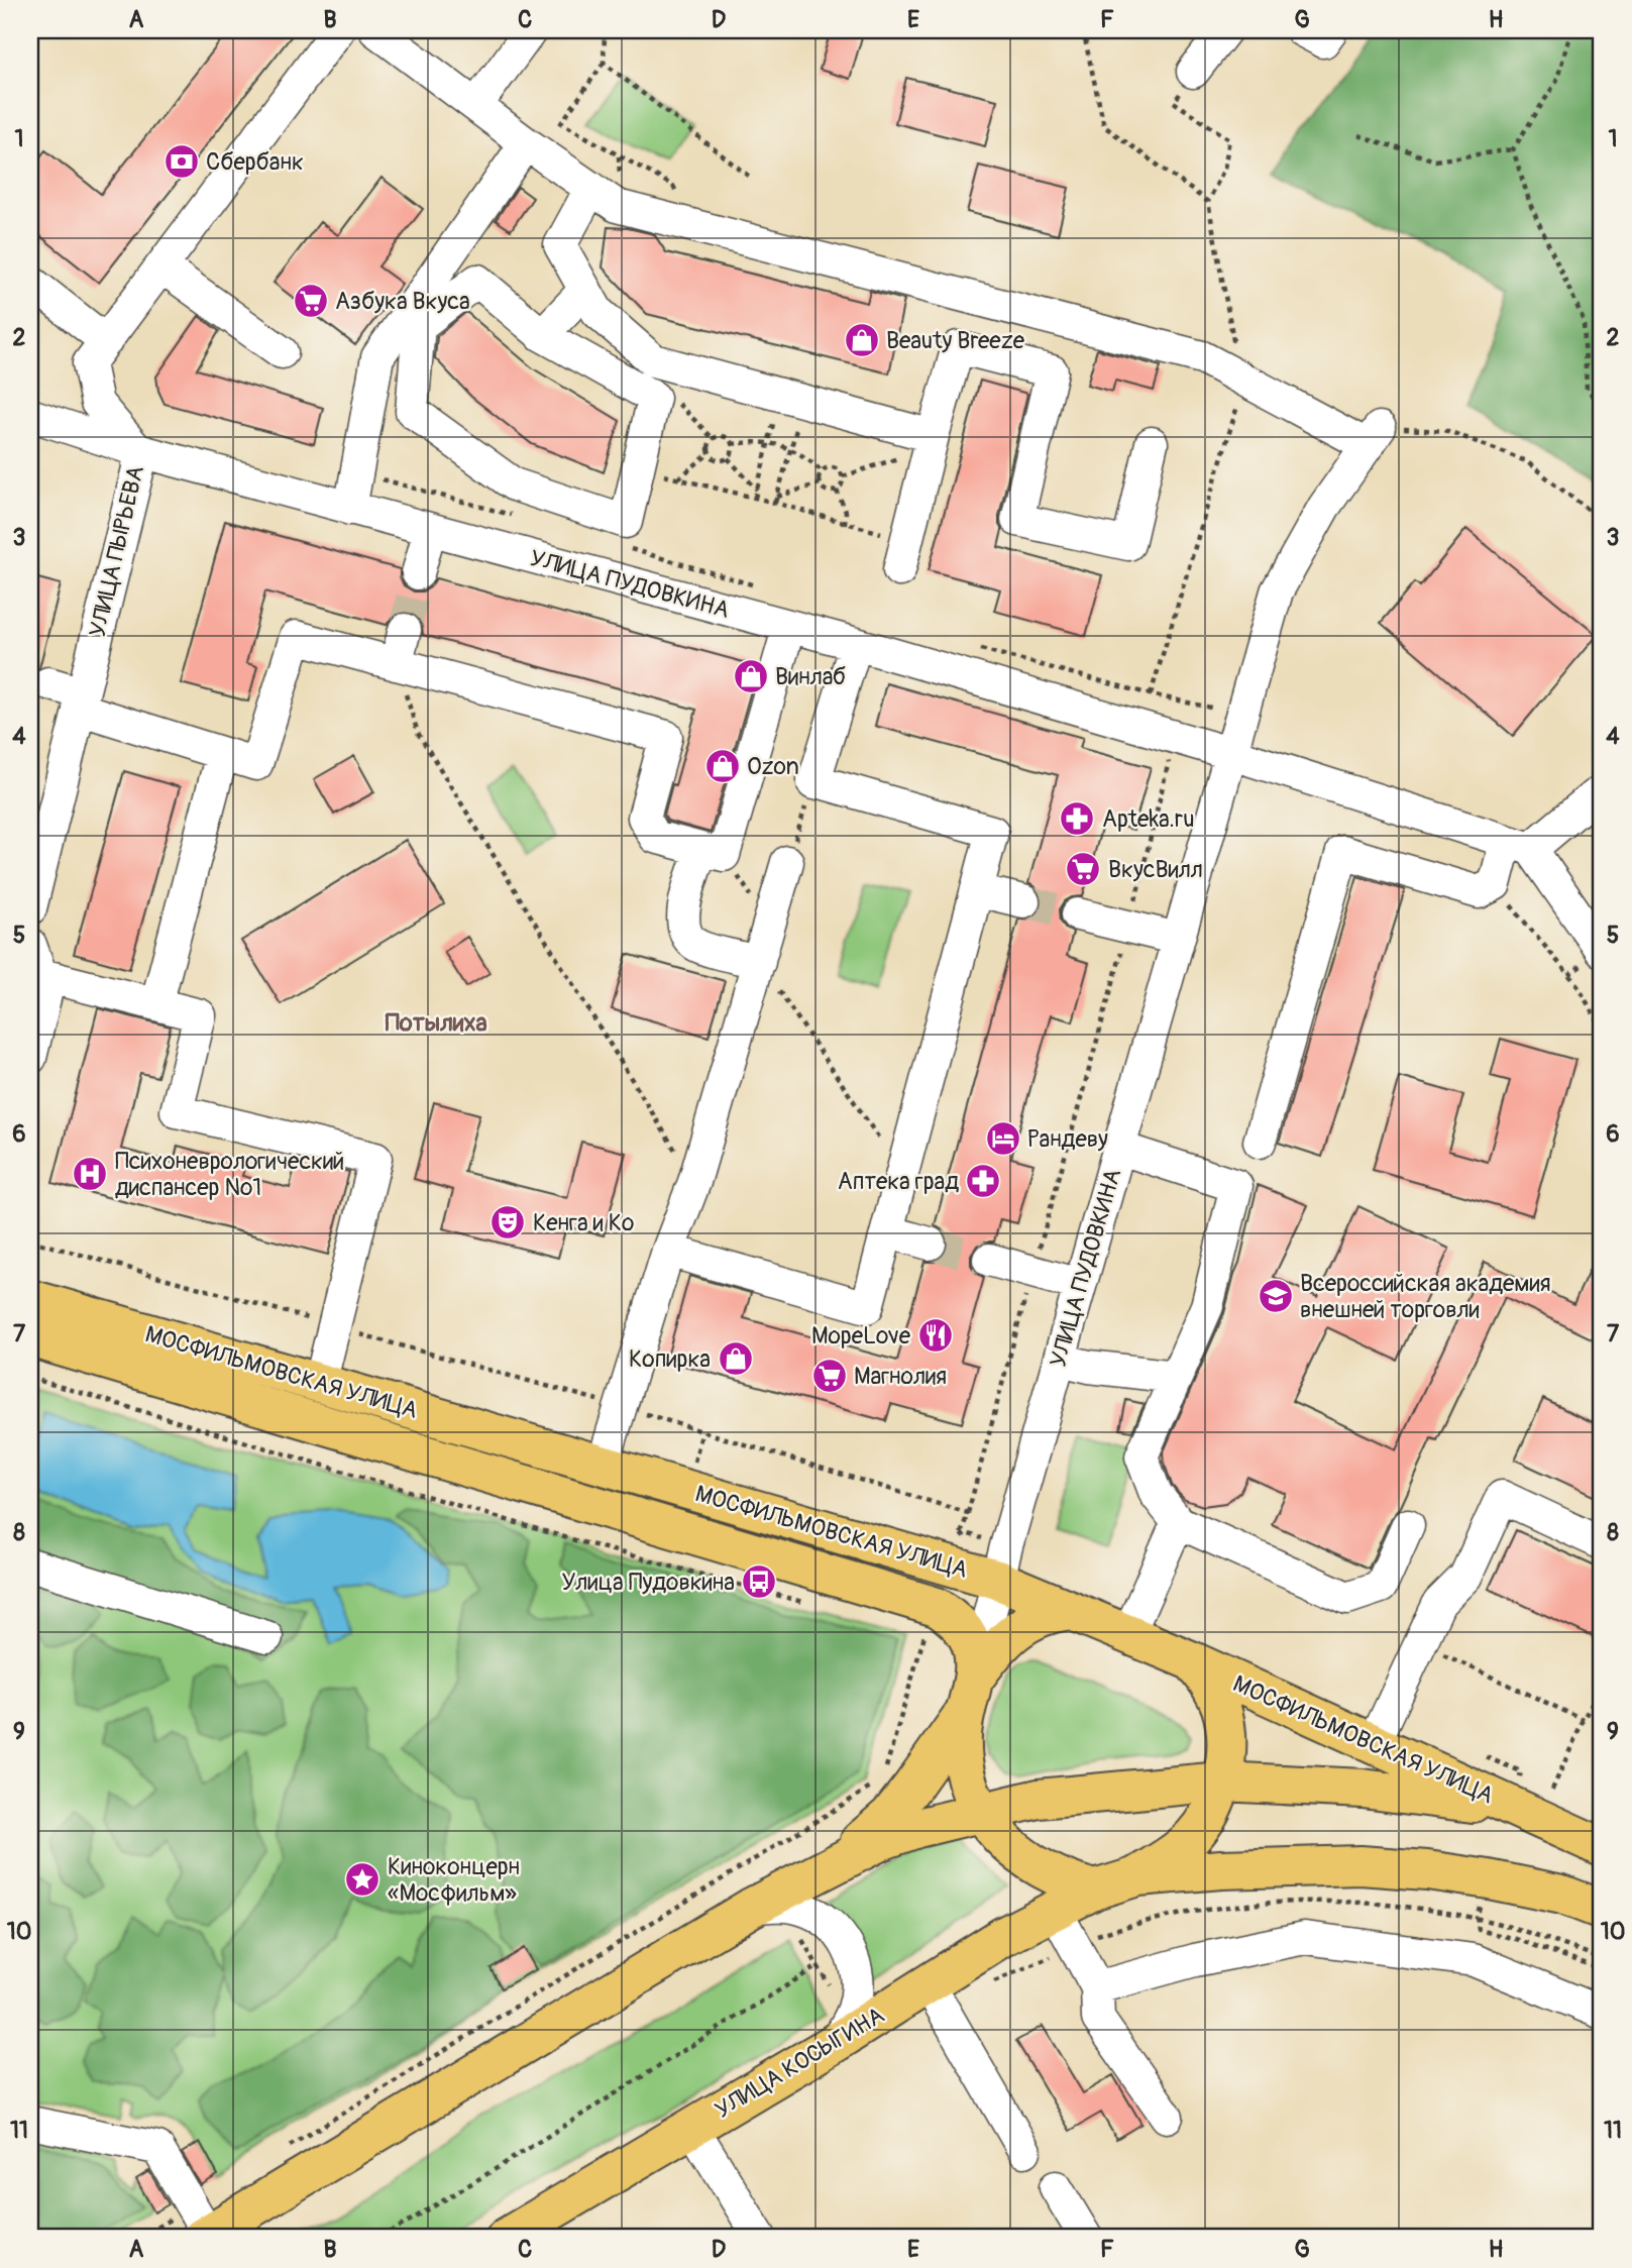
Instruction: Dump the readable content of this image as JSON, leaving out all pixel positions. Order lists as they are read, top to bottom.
{
  "streets": {
    "main road": ["МОСФИЛЬМОВСКАЯ УЛИЦА", "УЛИЦА КОСЫГИНА"],
    "street": ["УЛИЦА ПЫРЬЕВА", "УЛИЦА ПУДОВКИНА"]
  },
  "crossings": [
    ["УЛИЦА ПЫРЬЕВА", "УЛИЦА ПУДОВКИНА"],
    ["УЛИЦА ПУДОВКИНА", "МОСФИЛЬМОВСКАЯ УЛИЦА"],
    ["МОСФИЛЬМОВСКАЯ УЛИЦА", "УЛИЦА КОСЫГИНА"]
  ],
  "districts": ["Потылиха"],
  "places": {
    "bank": ["Сбербанк"],
    "supermarket": ["Азбука Вкуса", "ВкусВилл", "Магнолия"],
    "shop": [
      "Beauty Breeze",
      "Винлаб",
      "Ozon",
      "Копирка"
    ],
    "pharmacy": ["Apteka.ru", "Аптека град"],
    "hotel": ["Рандеву"],
    "hospital": ["Психоневрологический диспансер №1"],
    "theatre": ["Кенга и Ко"],
    "school or university": ["Всероссийская академия внешней торговли"],
    "restaurant": ["МореLove"],
    "bus stop": ["Улица Пудовкина"],
    "place": ["Киноконцерн «Мосфильм»"]
  },
  "grid": {
    "columns": [
      "A",
      "B",
      "C",
      "D",
      "E",
      "F",
      "G",
      "H"
    ],
    "rows": [
      "1",
      "2",
      "3",
      "4",
      "5",
      "6",
      "7",
      "8",
      "9",
      "10",
      "11"
    ]
  }
}
